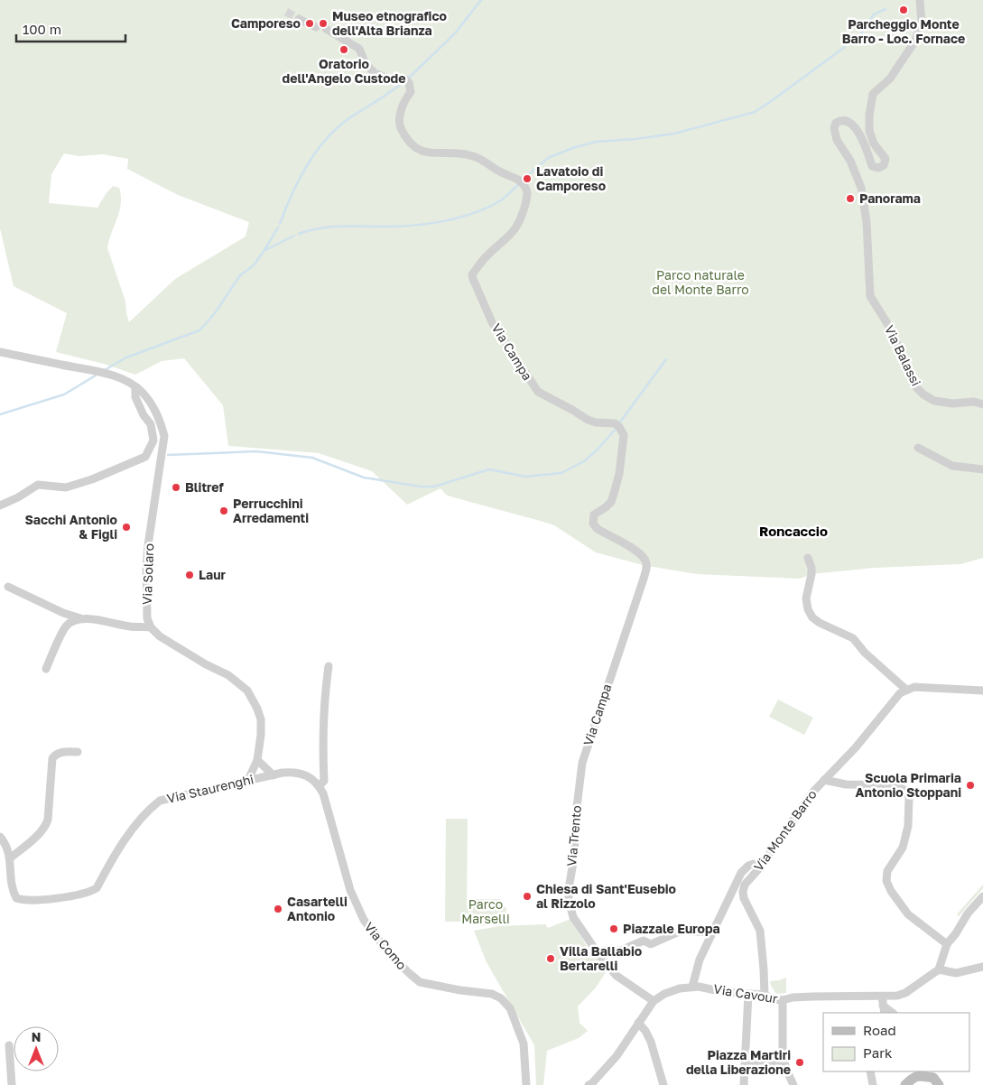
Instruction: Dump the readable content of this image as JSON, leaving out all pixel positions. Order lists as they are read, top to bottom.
{
  "streets": {
    "street": [
      "Via Campa",
      "Via Balassi",
      "Via Solaro",
      "Via Staurenghi",
      "Via Monte Barro",
      "Via Trento",
      "Via Como",
      "Via Cavour"
    ]
  },
  "crossings": [
    ["Via Campa", "Via Trento"],
    ["Via Monte Barro", "Via Cavour"]
  ],
  "districts": ["Roncaccio"],
  "parks": ["Parco naturale del Monte Barro", "Parco Marselli"],
  "places": [
    "Parcheggio Monte Barro - Loc. Fornace",
    "Camporeso",
    "Museo etnografico dell'Alta Brianza",
    "Oratorio dell'Angelo Custode",
    "Lavatoio di Camporeso",
    "Panorama",
    "Blitref",
    "Perrucchini Arredamenti",
    "Sacchi Antonio & Figli",
    "Laur",
    "Scuola Primaria Antonio Stoppani",
    "Chiesa di Sant'Eusebio al Rizzolo",
    "Casartelli Antonio",
    "Piazzale Europa",
    "Villa Ballabio Bertarelli",
    "Piazza Martiri della Liberazione"
  ],
  "legend": ["Road", "Park"],
  "scale_bar": "100 m",
  "north": "top"
}
